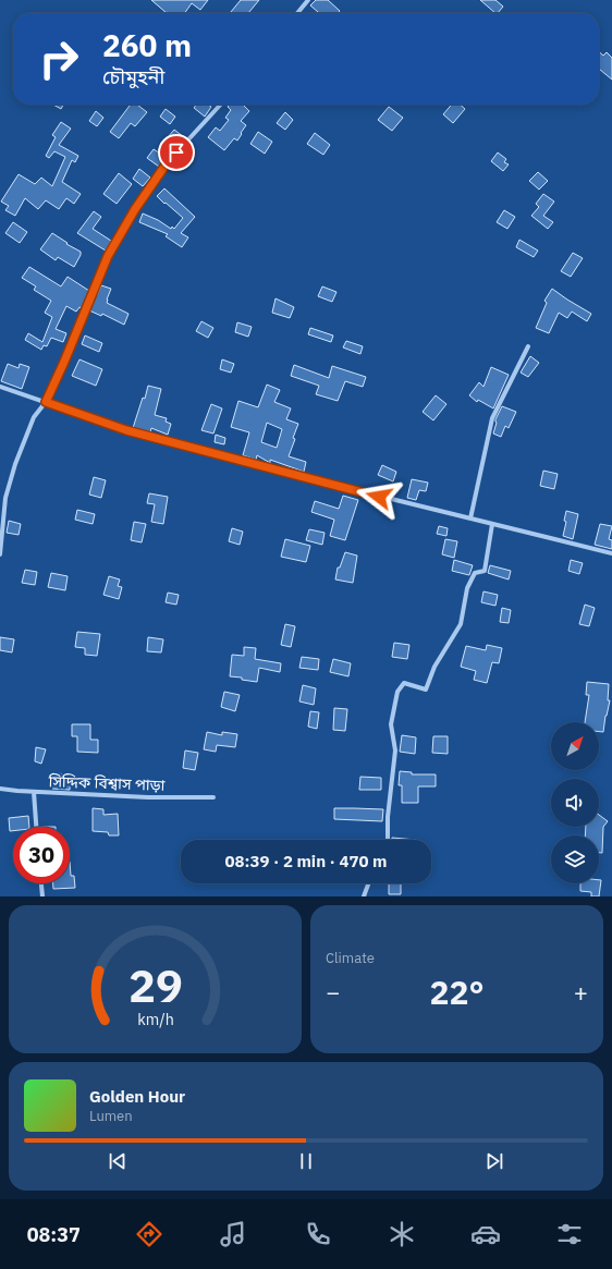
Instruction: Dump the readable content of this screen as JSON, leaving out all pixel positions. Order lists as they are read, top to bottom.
{
  "streets": {
    "street": ["সিদ্দিক বিশ্বাস পাড়া"]
  },
  "north": "top right",
  "page": {
    "turn": ["260 m", "চৌমুহনী"],
    "limit": "30",
    "trip": "08:39 · 2 min · 470 m",
    "tile": "Climate",
    "heat": ["−", "22°", "+"],
    "song": ["Golden Hour", "Lumen"],
    "tabs": "08:37",
    "gauge": ["29", "km/h"]
  }
}
